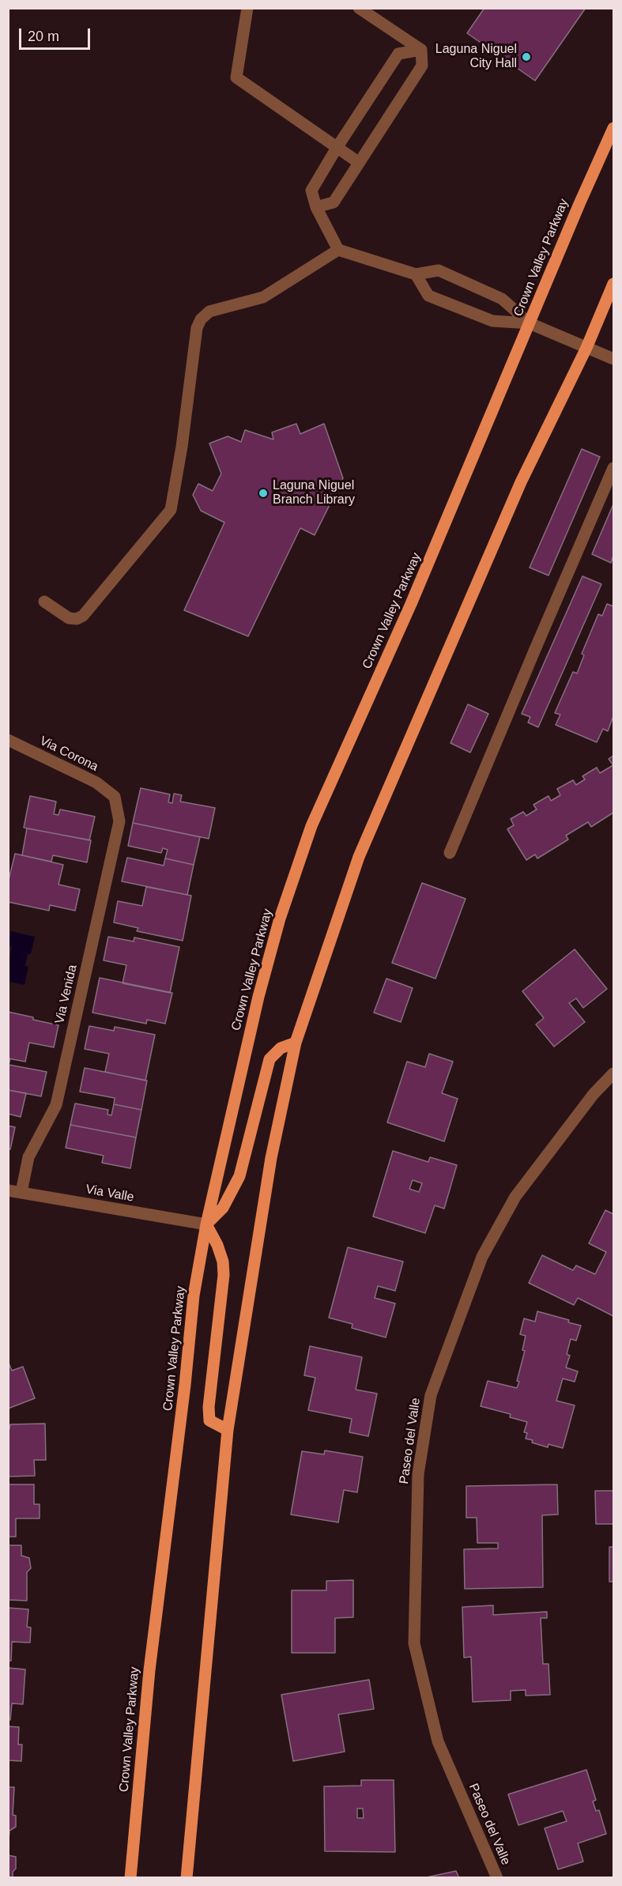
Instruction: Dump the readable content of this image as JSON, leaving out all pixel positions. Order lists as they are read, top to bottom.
{
  "streets": {
    "main road": ["Crown Valley Parkway"],
    "street": [
      "Via Corona",
      "Via Venida",
      "Via Valle",
      "Paseo del Valle"
    ]
  },
  "crossings": [
    ["Crown Valley Parkway", "Via Valle"],
    ["Via Corona", "Via Venida"],
    ["Via Venida", "Via Valle"]
  ],
  "places": ["Laguna Niguel City Hall", "Laguna Niguel Branch Library"],
  "scale_bar": "20 m"
}
